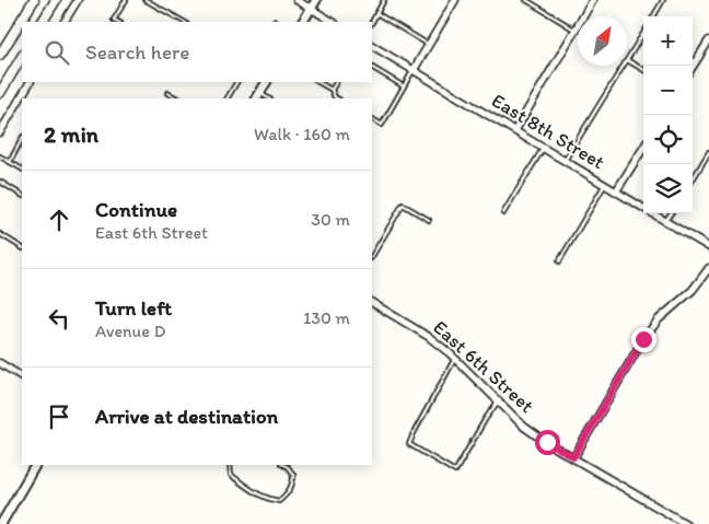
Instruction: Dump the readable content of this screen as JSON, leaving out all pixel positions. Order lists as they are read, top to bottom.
{
  "streets": {
    "street": ["East 8th Street", "East 6th Street"]
  },
  "north": "top right",
  "page": {
    "map_buttons": ["+", "−"],
    "search": "Search here",
    "heading": ["2 min", "Walk · 160 m"],
    "list": [
      ["Continue", "East 6th Street", "30 m"],
      ["Turn left", "Avenue D", "130 m"],
      "Arrive at destination"
    ]
  }
}
